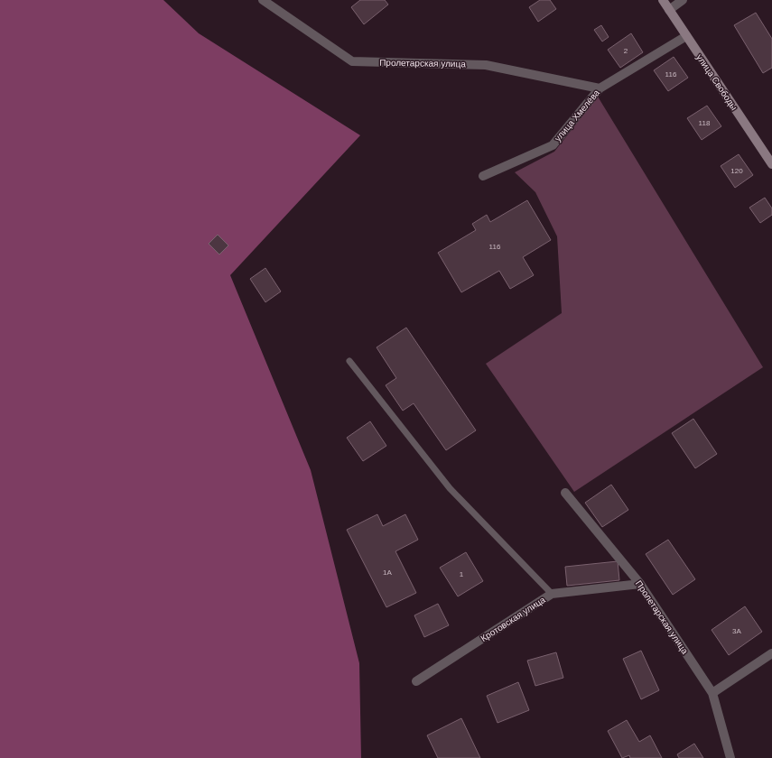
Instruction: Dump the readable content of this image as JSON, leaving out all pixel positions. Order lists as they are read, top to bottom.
{
  "streets": {
    "main road": ["улица Свободы"],
    "street": ["Пролетарская улица", "улица Хмелёва", "Кротовская улица"]
  },
  "crossings": [
    ["Пролетарская улица", "улица Хмелёва"],
    ["Пролетарская улица", "Кротовская улица"],
    ["улица Свободы", "улица Хмелёва"]
  ],
  "house_numbers": [
    "2",
    "116",
    "118",
    "120",
    "116",
    "1А",
    "1",
    "3А"
  ]
}
